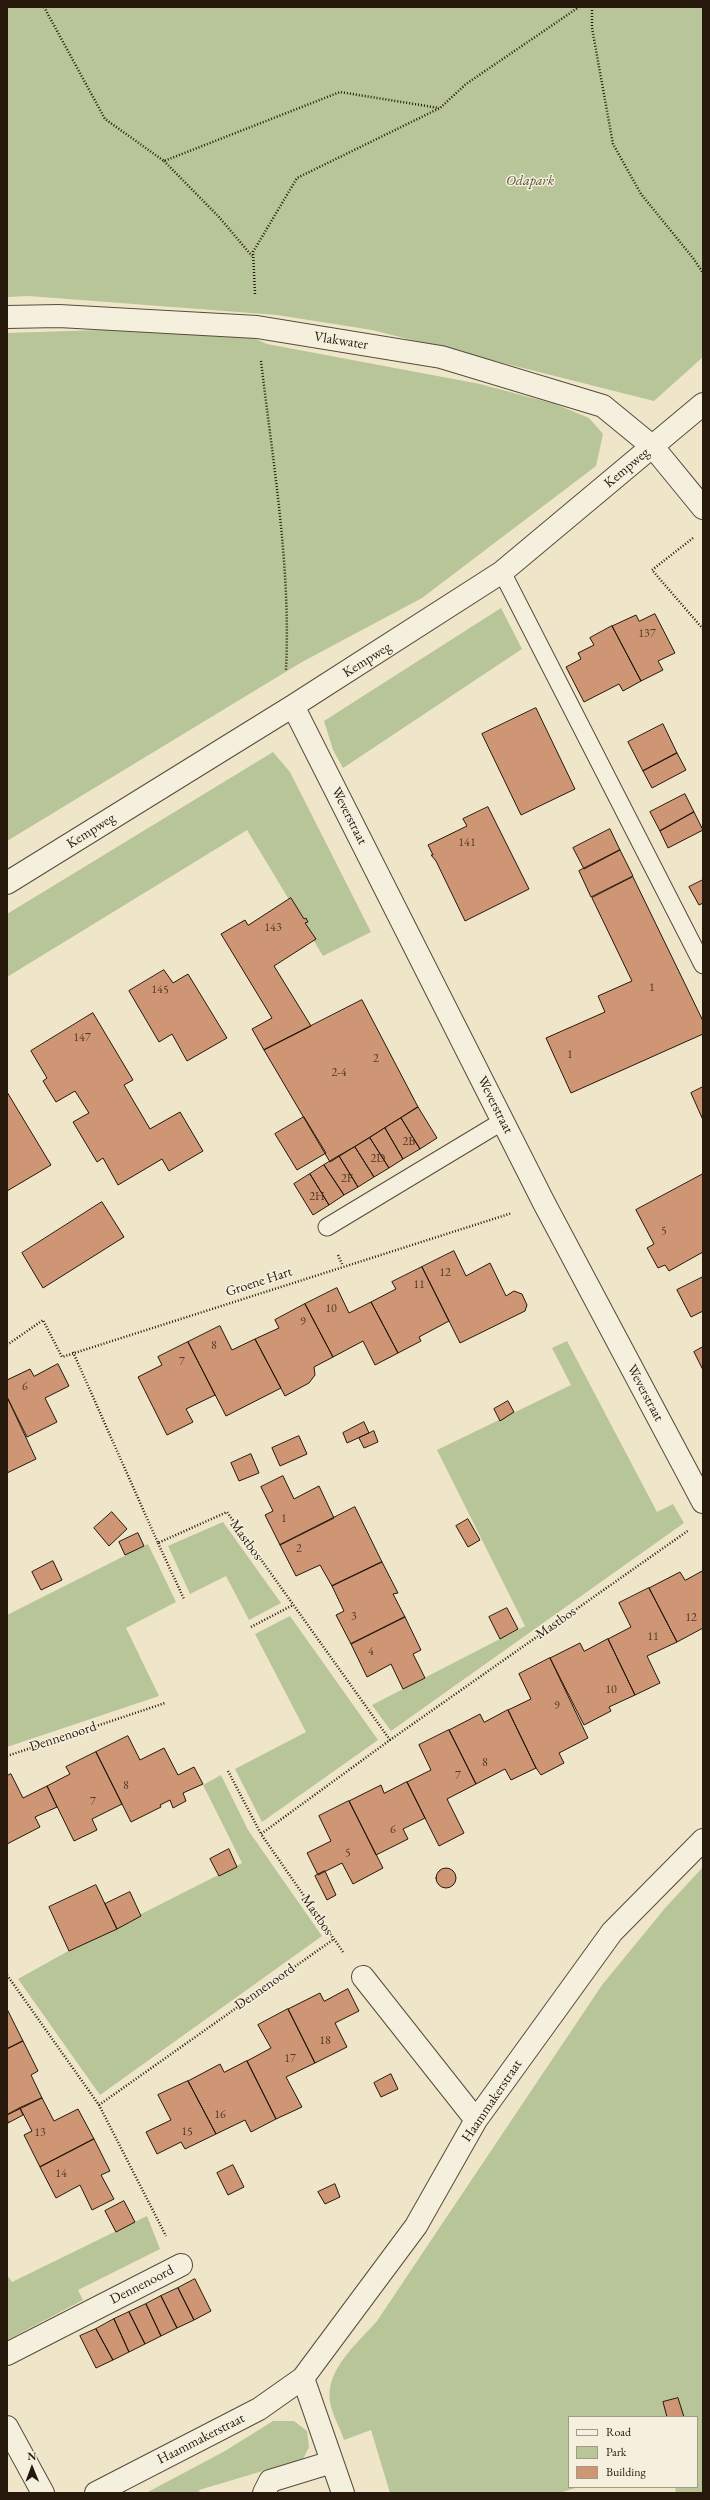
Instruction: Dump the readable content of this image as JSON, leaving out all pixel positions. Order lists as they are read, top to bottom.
{
  "streets": {
    "street": [
      "Vlakwater",
      "Kempweg",
      "Weverstraat",
      "Dennenoord",
      "Haammakerstraat"
    ],
    "path": ["Groene Hart", "Mastbos"]
  },
  "crossings": [
    ["Vlakwater", "Kempweg"],
    ["Kempweg", "Weverstraat"],
    ["Weverstraat", "Groene Hart"],
    ["Mastbos", "Dennenoord"]
  ],
  "parks": ["Odapark"],
  "house_numbers": [
    "137",
    "141",
    "143",
    "1",
    "145",
    "147",
    "1",
    "2",
    "2-4",
    "2B",
    "2D",
    "2F",
    "2H",
    "5",
    "12",
    "11",
    "10",
    "9",
    "8",
    "7",
    "6",
    "1",
    "2",
    "3",
    "12",
    "11",
    "4",
    "10",
    "9",
    "8",
    "7",
    "8",
    "7",
    "6",
    "5",
    "18",
    "17",
    "16",
    "15",
    "13",
    "14"
  ],
  "legend": ["Road", "Park", "Building"],
  "north": "top"
}
